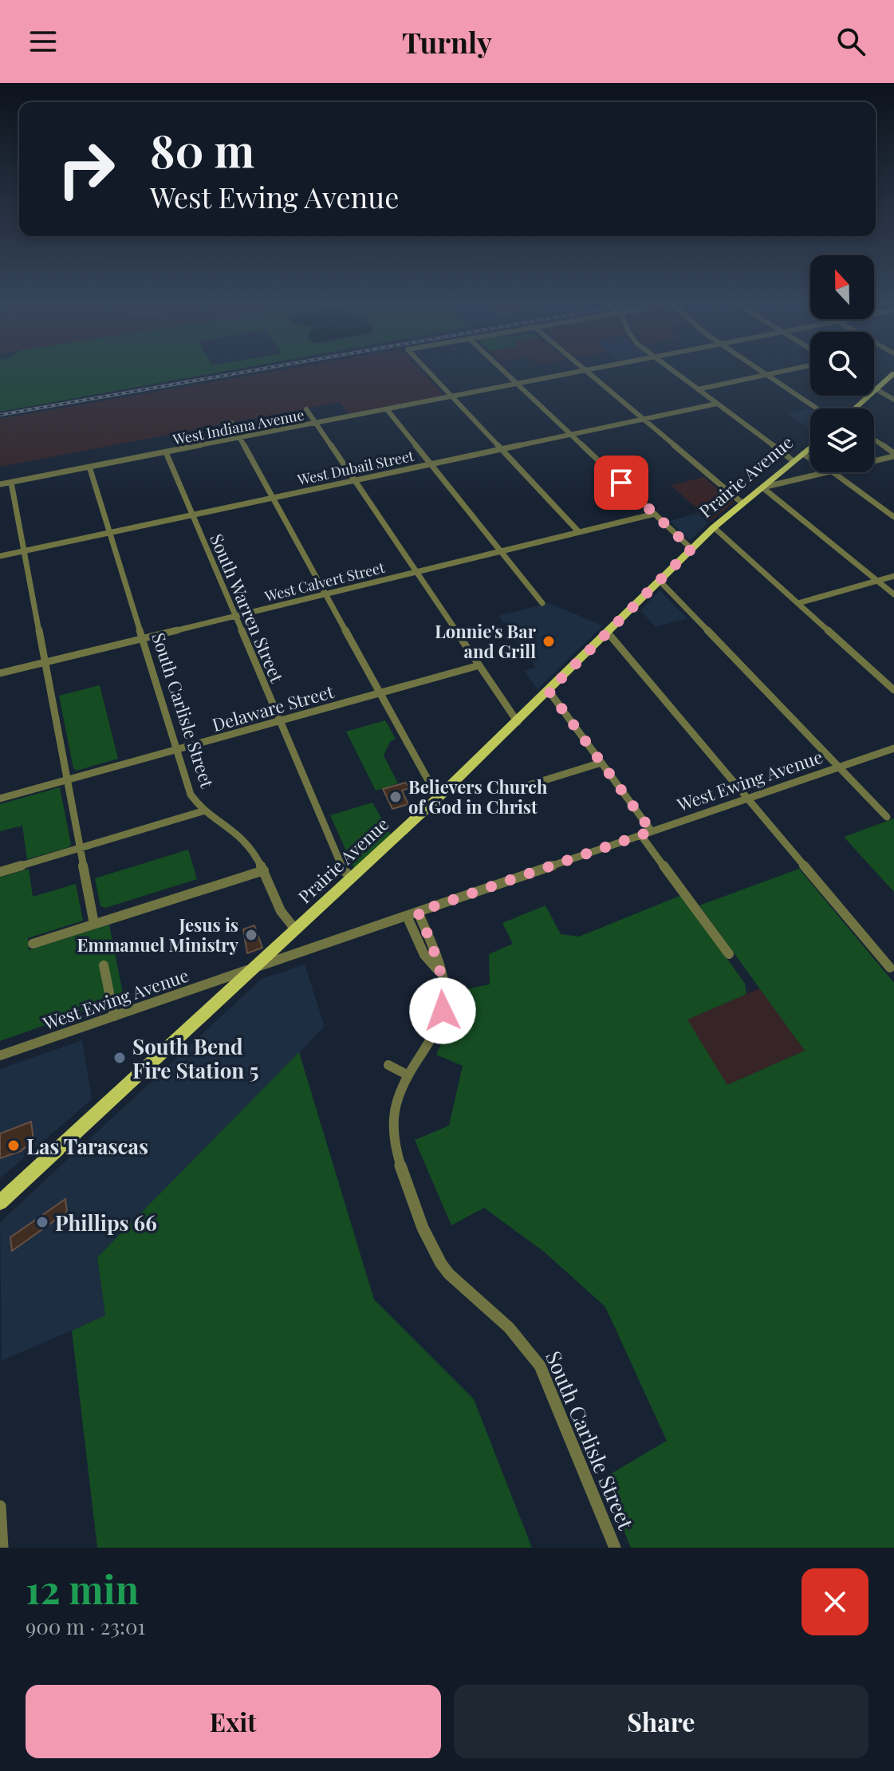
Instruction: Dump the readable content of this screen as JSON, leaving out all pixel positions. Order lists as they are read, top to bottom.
{
  "streets": {
    "main road": ["Prairie Avenue"],
    "street": [
      "West Indiana Avenue",
      "West Dubail Street",
      "West Calvert Street",
      "South Warren Street",
      "Delaware Street",
      "South Carlisle Street",
      "West Ewing Avenue"
    ]
  },
  "crossings": [
    ["West Indiana Avenue", "South Warren Street"],
    ["West Indiana Avenue", "South Carlisle Street"],
    ["West Dubail Street", "South Warren Street"],
    ["West Dubail Street", "South Carlisle Street"],
    ["Prairie Avenue", "South Warren Street"],
    ["Prairie Avenue", "South Carlisle Street"],
    ["Prairie Avenue", "West Ewing Avenue"],
    ["West Calvert Street", "South Warren Street"],
    ["West Calvert Street", "South Carlisle Street"],
    ["South Warren Street", "Delaware Street"],
    ["Delaware Street", "South Carlisle Street"],
    ["South Carlisle Street", "West Ewing Avenue"]
  ],
  "places": [
    "Lonnie's Bar and Grill",
    "Believers Church of God in Christ",
    "Jesus is Emmanuel Ministry",
    "South Bend Fire Station 5",
    "Las Tarascas",
    "Phillips 66"
  ],
  "north": "top",
  "page": {
    "header": "Turnly",
    "turn": ["80 m", "West Ewing Avenue"],
    "heading": ["12 min", "900 m · 23:01"],
    "buttons": ["Exit", "Share"]
  }
}
